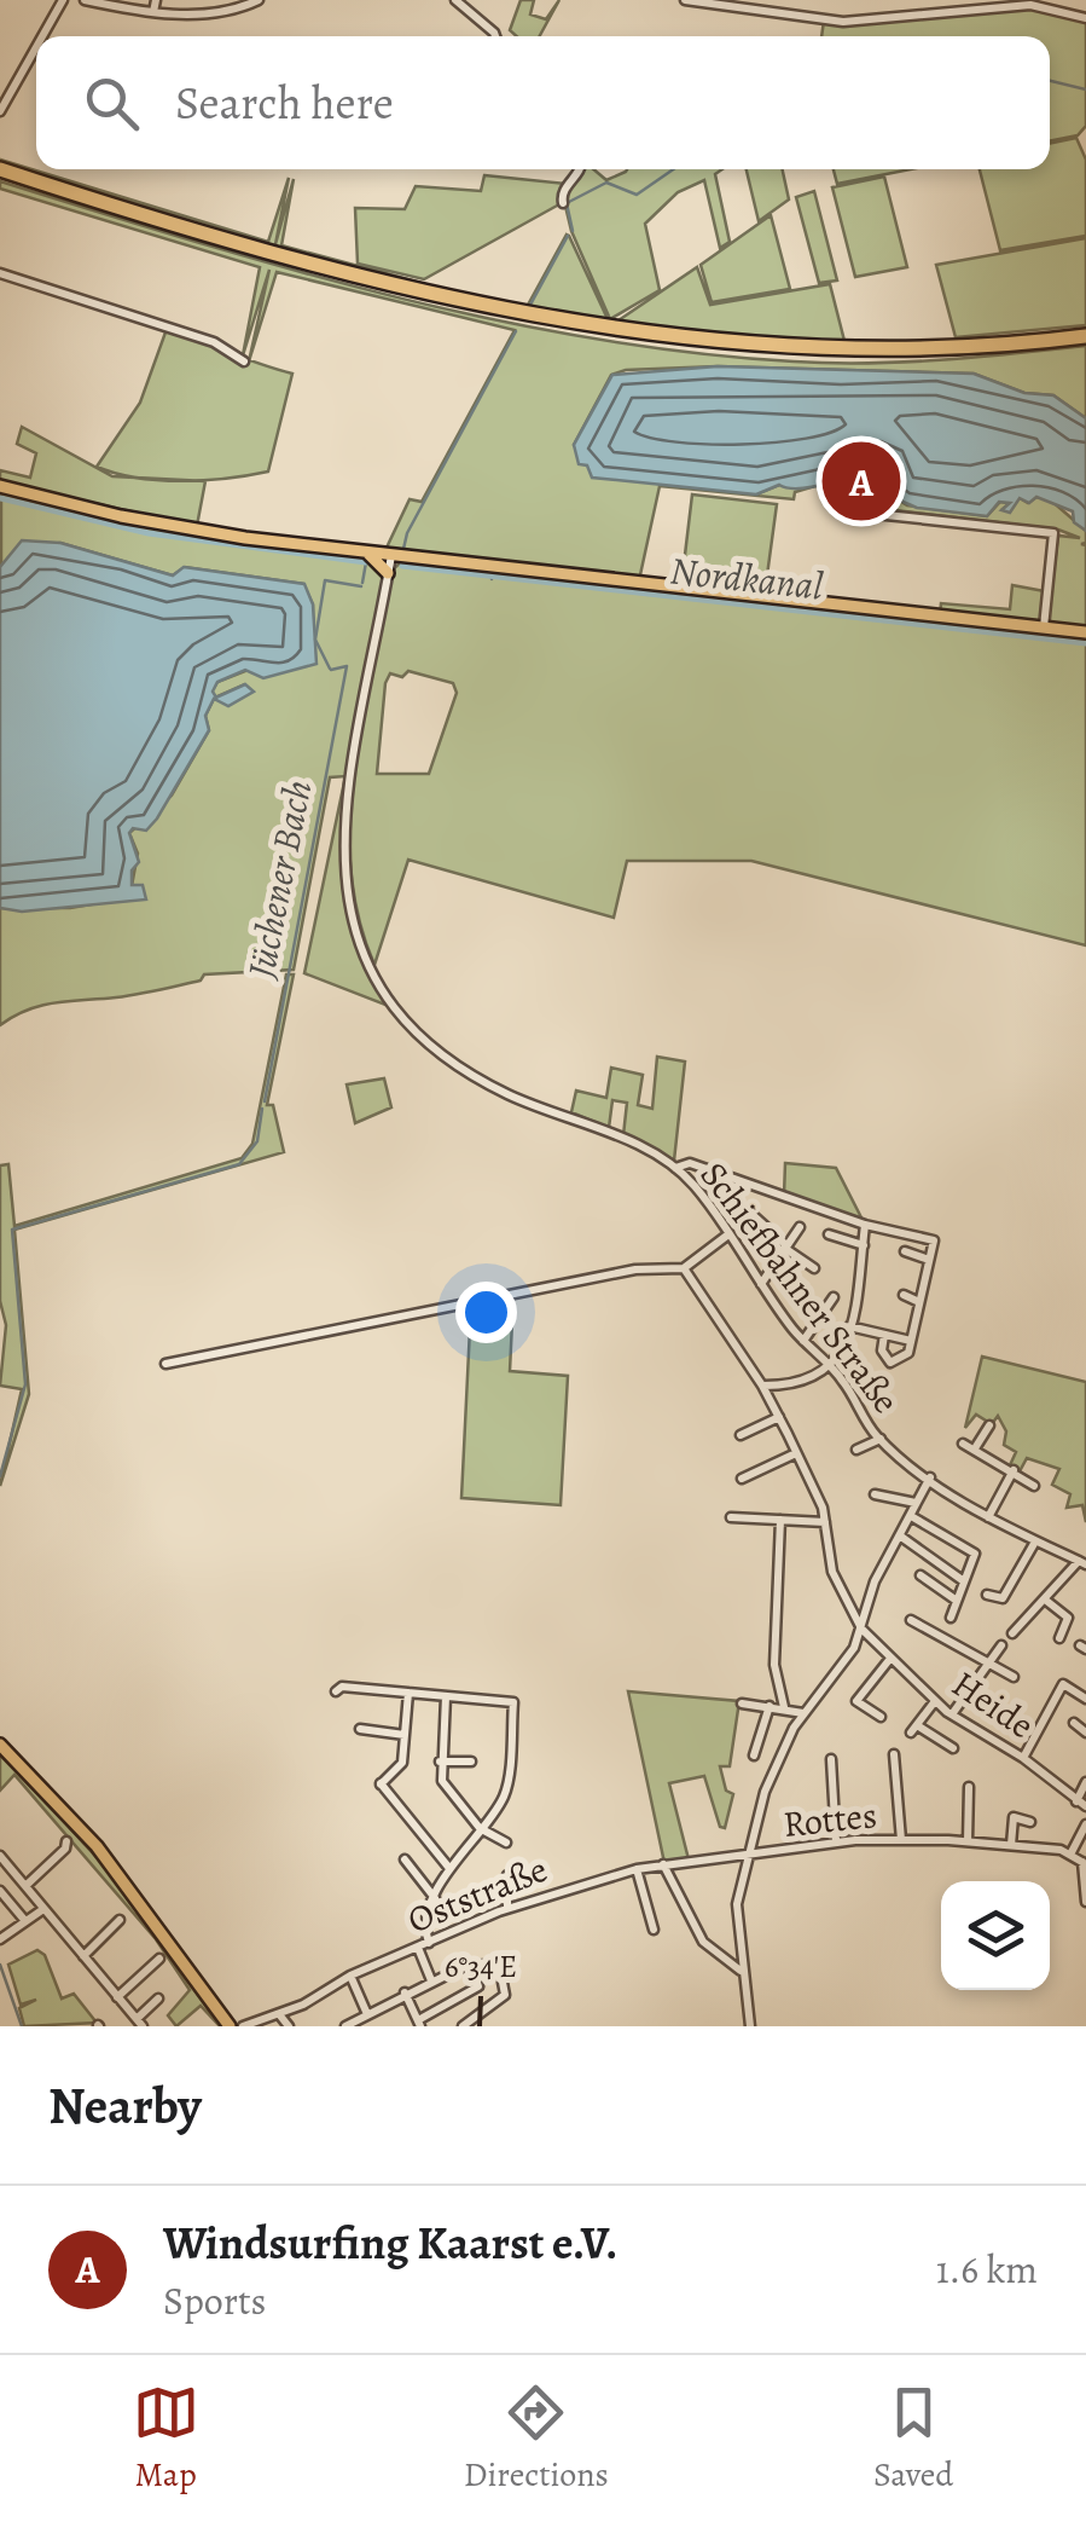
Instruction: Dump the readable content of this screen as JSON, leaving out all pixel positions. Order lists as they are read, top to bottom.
{
  "streets": {
    "street": [
      "Schiefbahner Straße",
      "Heide",
      "Rottes",
      "Oststraße"
    ]
  },
  "crossings": [
    ["Rottes", "Oststraße"]
  ],
  "water": ["Nordkanal", "Jüchener Bach"],
  "page": {
    "search": "Search here",
    "pins": "A",
    "heading": "Nearby",
    "list": [
      {
        "mark": "A",
        "name": "Windsurfing Kaarst e.V.",
        "note": "Sports",
        "value": "1.6 km"
      }
    ],
    "nav": ["Map", "Directions", "Saved"]
  },
  "coordinates": ["6°34'E"]
}
